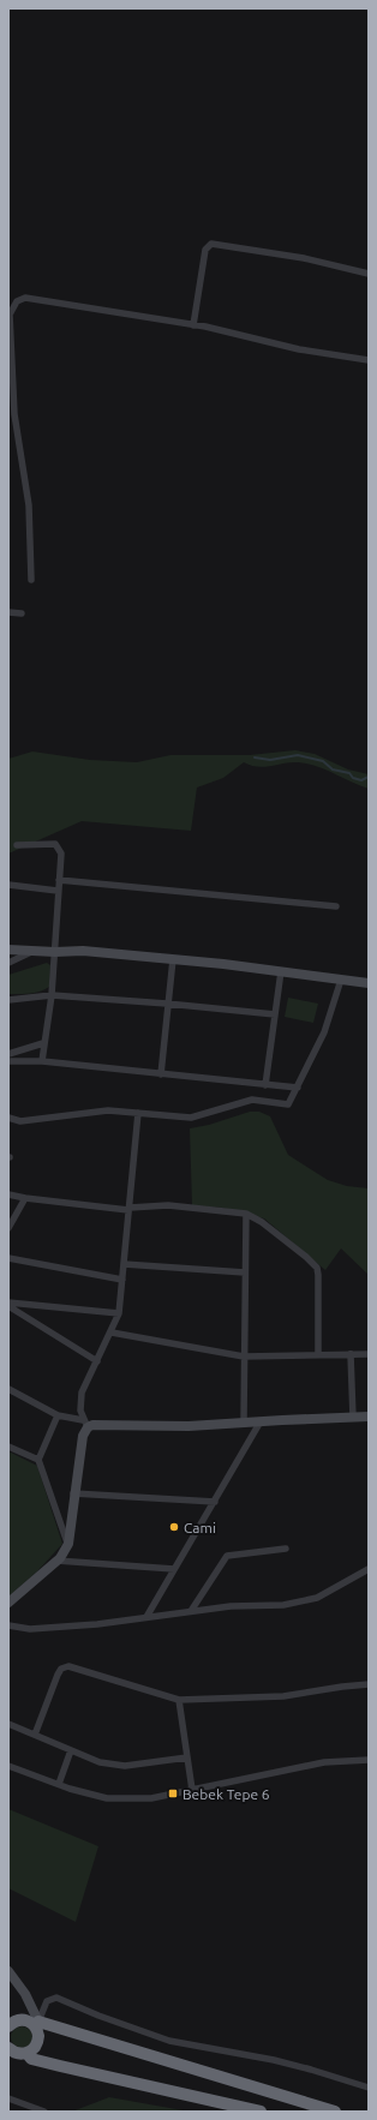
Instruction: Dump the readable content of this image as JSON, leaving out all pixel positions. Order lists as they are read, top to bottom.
{
  "places": {
    "other": ["Cami"],
    "transit": ["Bebek Tepe 6"]
  }
}
